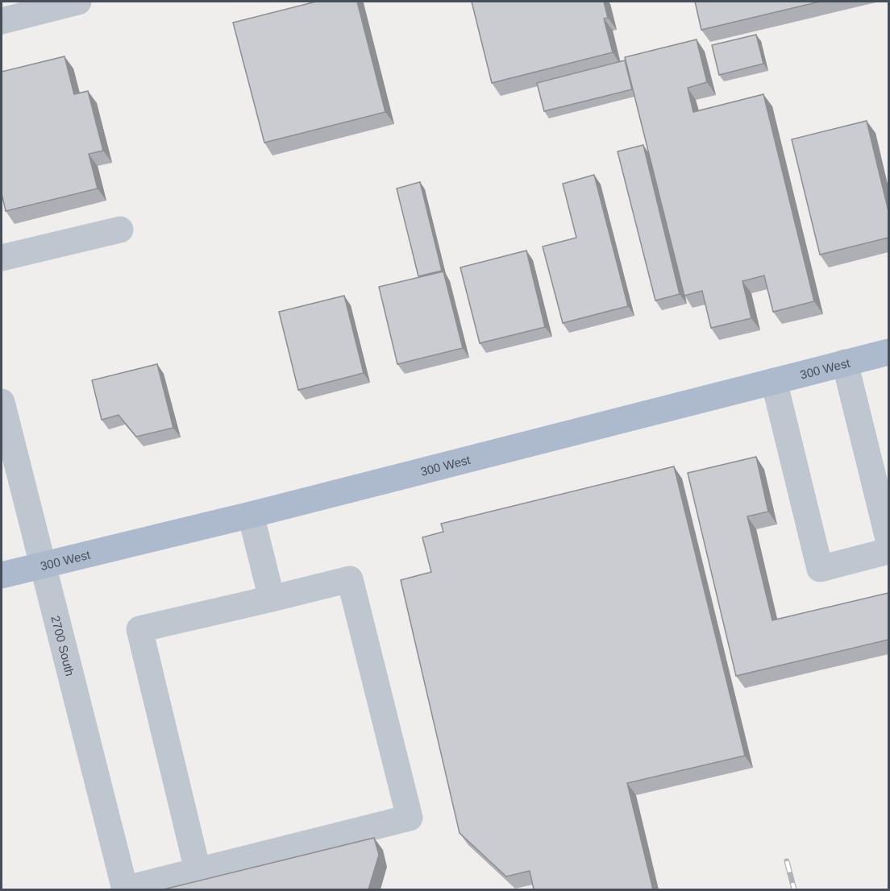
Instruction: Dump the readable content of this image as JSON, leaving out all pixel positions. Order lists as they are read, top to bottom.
{
  "streets": {
    "main road": ["300 West"],
    "street": ["2700 South"]
  },
  "crossings": [
    ["300 West", "2700 South"]
  ]
}
